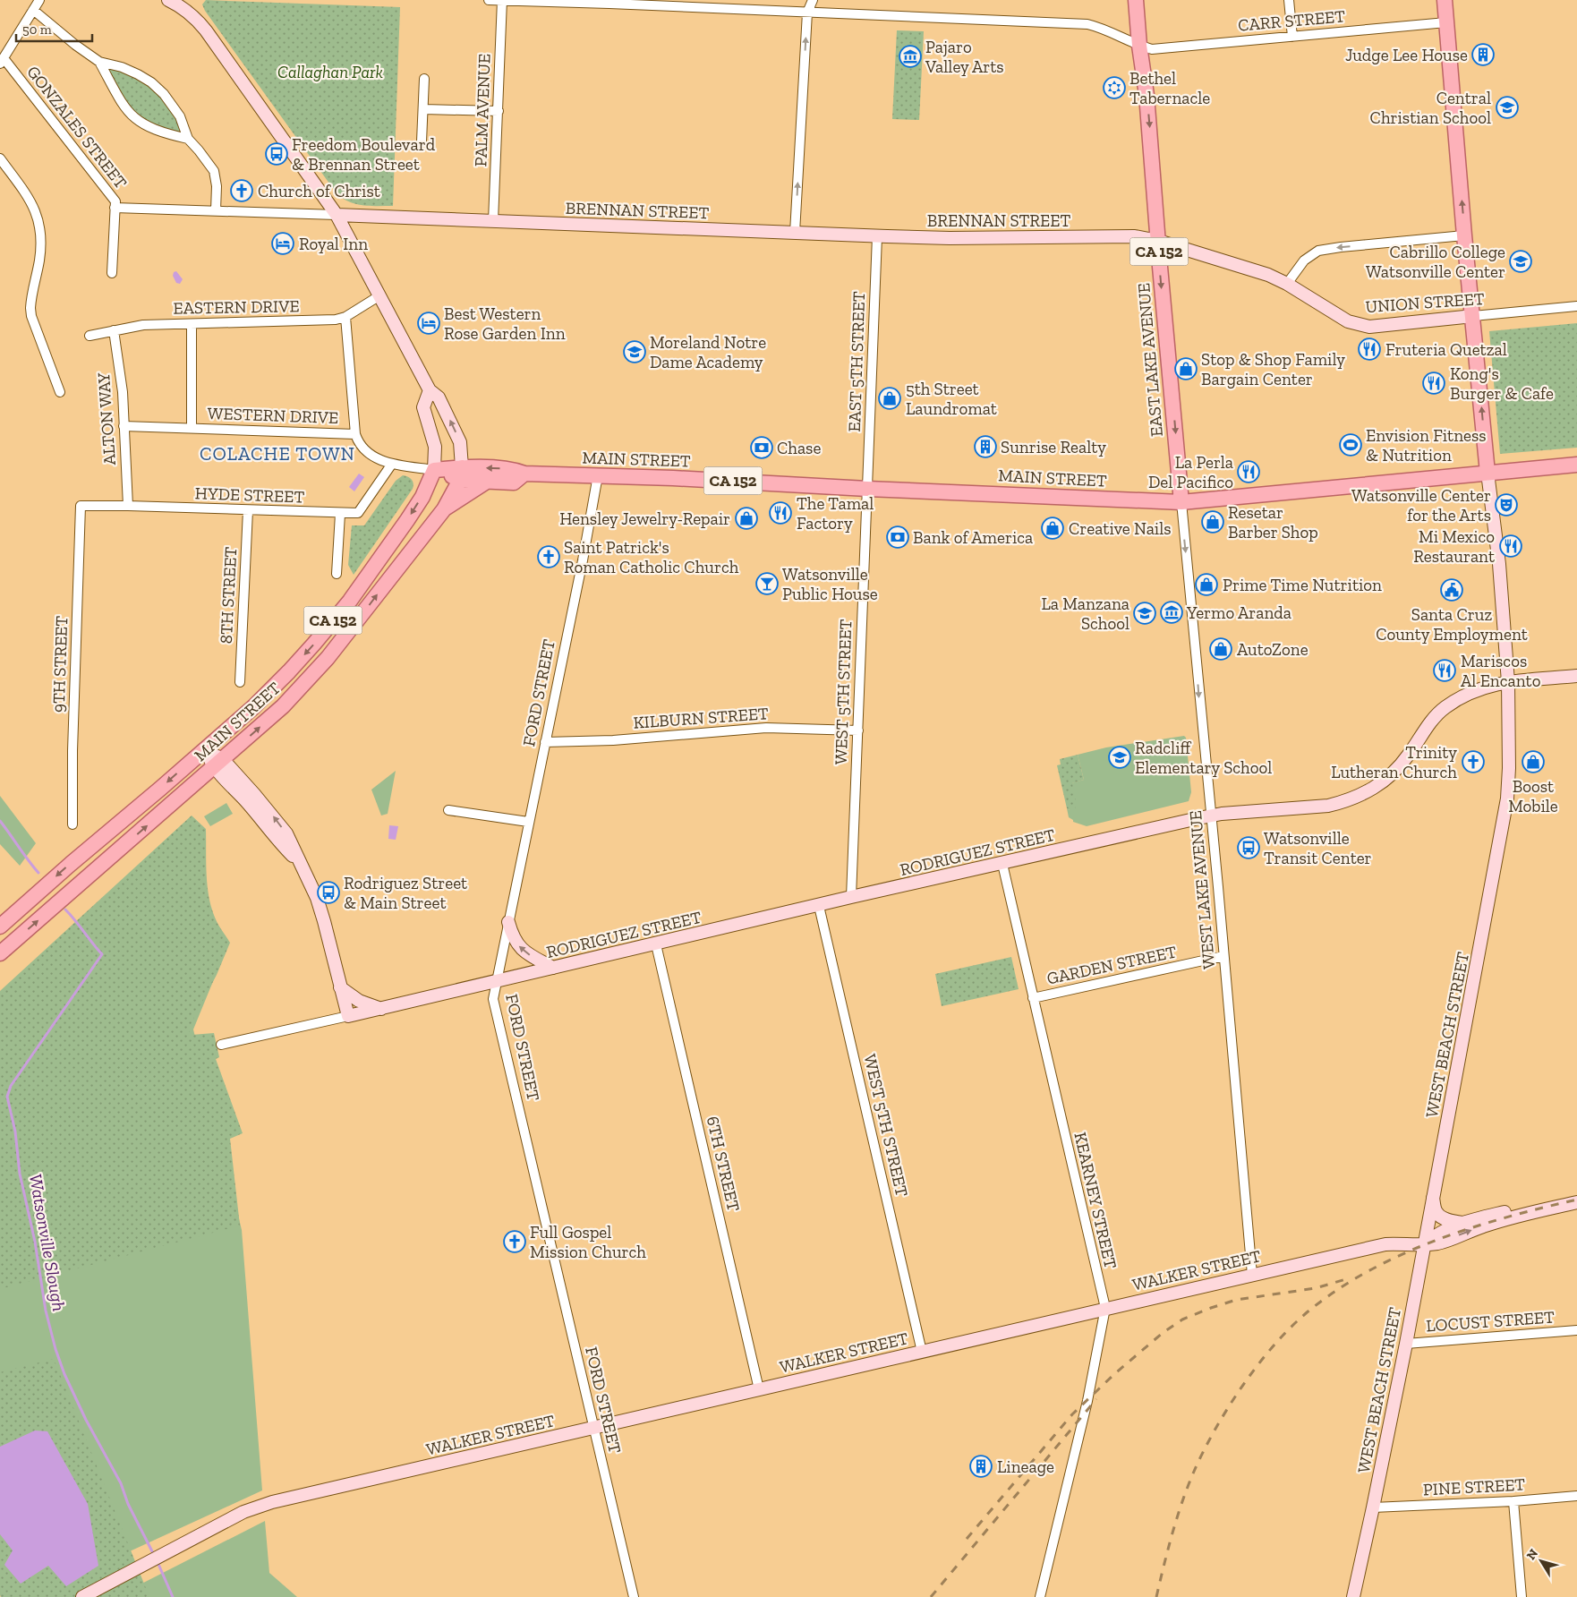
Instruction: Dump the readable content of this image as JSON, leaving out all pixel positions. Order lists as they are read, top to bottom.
{
  "streets": {
    "main road": [
      "BRENNAN STREET",
      "CA 152",
      "UNION STREET",
      "EAST LAKE AVENUE",
      "MAIN STREET",
      "RODRIGUEZ STREET",
      "WEST BEACH STREET",
      "WALKER STREET"
    ],
    "street": [
      "CARR STREET",
      "PALM AVENUE",
      "GONZALES STREET",
      "EASTERN DRIVE",
      "EAST 5TH STREET",
      "WESTERN DRIVE",
      "ALTON WAY",
      "HYDE STREET",
      "8TH STREET",
      "9TH STREET",
      "WEST 5TH STREET",
      "FORD STREET",
      "KILBURN STREET",
      "WEST LAKE AVENUE",
      "GARDEN STREET",
      "6TH STREET",
      "KEARNEY STREET",
      "LOCUST STREET",
      "PINE STREET"
    ]
  },
  "crossings": [
    ["CARR STREET", "PALM AVENUE"],
    ["CARR STREET", "EAST LAKE AVENUE"],
    ["PALM AVENUE", "BRENNAN STREET"],
    ["GONZALES STREET", "BRENNAN STREET"],
    ["BRENNAN STREET", "UNION STREET"],
    ["BRENNAN STREET", "EAST LAKE AVENUE"],
    ["BRENNAN STREET", "EAST 5TH STREET"],
    ["UNION STREET", "EAST LAKE AVENUE"],
    ["EASTERN DRIVE", "ALTON WAY"],
    ["EAST LAKE AVENUE", "MAIN STREET"],
    ["EAST LAKE AVENUE", "WEST LAKE AVENUE"],
    ["EAST 5TH STREET", "MAIN STREET"],
    ["EAST 5TH STREET", "WEST 5TH STREET"],
    ["WESTERN DRIVE", "ALTON WAY"],
    ["WESTERN DRIVE", "MAIN STREET"],
    ["WESTERN DRIVE", "HYDE STREET"],
    ["ALTON WAY", "HYDE STREET"],
    ["MAIN STREET", "WEST 5TH STREET"],
    ["MAIN STREET", "FORD STREET"],
    ["MAIN STREET", "WEST LAKE AVENUE"],
    ["MAIN STREET", "WEST BEACH STREET"],
    ["HYDE STREET", "8TH STREET"],
    ["HYDE STREET", "9TH STREET"],
    ["WEST 5TH STREET", "KILBURN STREET"],
    ["WEST 5TH STREET", "RODRIGUEZ STREET"],
    ["WEST 5TH STREET", "WALKER STREET"],
    ["FORD STREET", "KILBURN STREET"],
    ["FORD STREET", "RODRIGUEZ STREET"],
    ["FORD STREET", "WALKER STREET"],
    ["RODRIGUEZ STREET", "WEST LAKE AVENUE"],
    ["RODRIGUEZ STREET", "WEST BEACH STREET"],
    ["RODRIGUEZ STREET", "6TH STREET"],
    ["RODRIGUEZ STREET", "KEARNEY STREET"],
    ["WEST LAKE AVENUE", "GARDEN STREET"],
    ["WEST LAKE AVENUE", "WALKER STREET"],
    ["GARDEN STREET", "KEARNEY STREET"],
    ["WEST BEACH STREET", "WALKER STREET"],
    ["WEST BEACH STREET", "LOCUST STREET"],
    ["WEST BEACH STREET", "PINE STREET"],
    ["6TH STREET", "WALKER STREET"],
    ["KEARNEY STREET", "WALKER STREET"]
  ],
  "one_way": ["EAST LAKE AVENUE", "WEST LAKE AVENUE"],
  "districts": ["COLACHE TOWN"],
  "water": ["Watsonville Slough"],
  "parks": ["Callaghan Park"],
  "places": {
    "building": ["Judge Lee House", "Sunrise Realty", "Lineage"],
    "museum": ["Pajaro Valley Arts", "Yermo Aranda"],
    "synagogue": ["Bethel Tabernacle"],
    "school or university": [
      "Central Christian School",
      "Cabrillo College Watsonville Center",
      "Moreland Notre Dame Academy",
      "La Manzana School",
      "Radcliff Elementary School"
    ],
    "bus stop": ["Freedom Boulevard & Brennan Street", "Watsonville Transit Center", "Rodriguez Street & Main Street"],
    "church": [
      "Church of Christ",
      "Saint Patrick's Roman Catholic Church",
      "Trinity Lutheran Church",
      "Full Gospel Mission Church"
    ],
    "hotel": ["Royal Inn", "Best Western Rose Garden Inn"],
    "restaurant": [
      "Fruteria Quetzal",
      "Kong's Burger & Cafe",
      "La Perla Del Pacifico",
      "The Tamal Factory",
      "Mi Mexico Restaurant",
      "Mariscos Al Encanto"
    ],
    "shop": [
      "Stop & Shop Family Bargain Center",
      "5th Street Laundromat",
      "Hensley Jewelry-Repair",
      "Resetar Barber Shop",
      "Creative Nails",
      "Prime Time Nutrition",
      "AutoZone",
      "Boost Mobile"
    ],
    "sports": ["Envision Fitness & Nutrition"],
    "bank": ["Chase", "Bank of America"],
    "theatre": ["Watsonville Center for the Arts"],
    "bar": ["Watsonville Public House"],
    "public building": ["Santa Cruz County Employment"]
  },
  "scale_bar": "50 m",
  "north": "top left"
}
